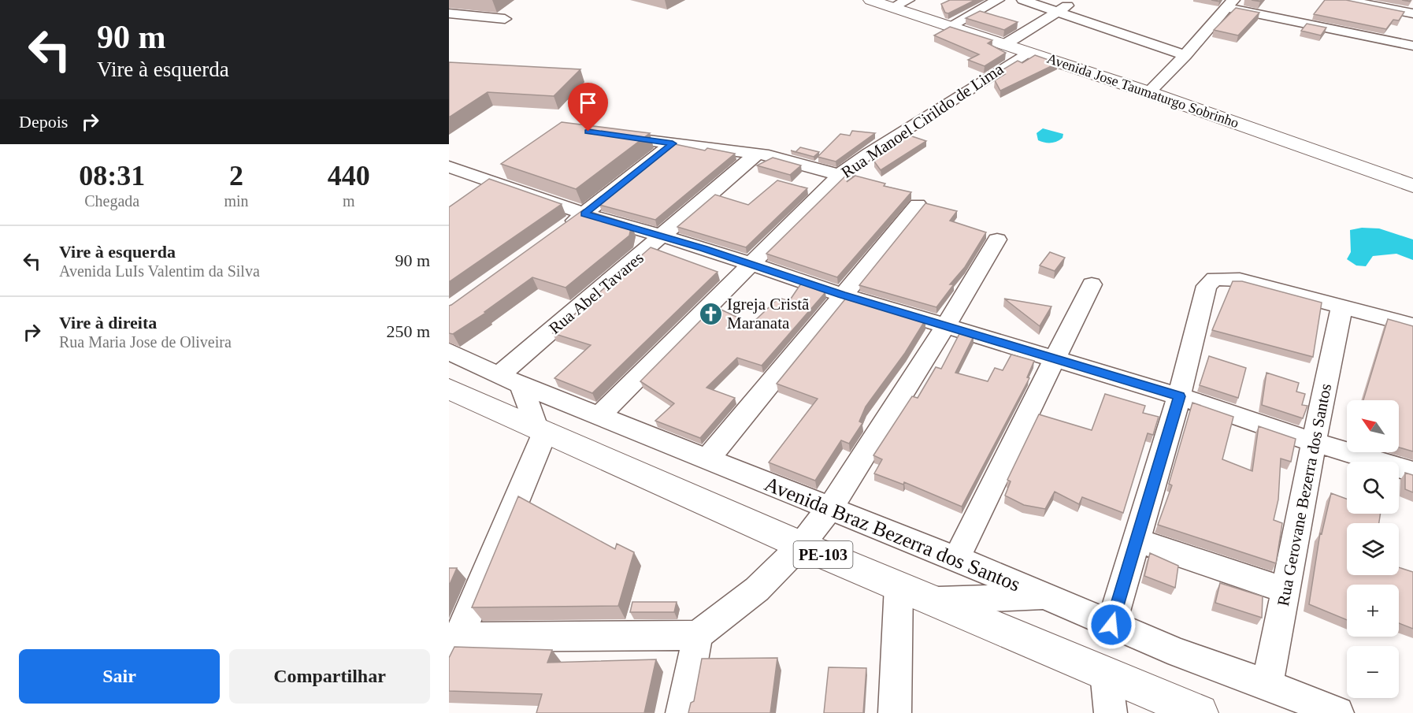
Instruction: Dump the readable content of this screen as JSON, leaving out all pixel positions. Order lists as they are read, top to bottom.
{
  "streets": {
    "street": [
      "Avenida Jose Taumaturgo Sobrinho",
      "Rua Manoel Cirildo de Lima",
      "Rua Abel Tavares",
      "Rua Gerovane Bezerra dos Santos",
      "Avenida Braz Bezerra dos Santos",
      "PE-103"
    ]
  },
  "crossings": [
    ["Avenida Jose Taumaturgo Sobrinho", "Rua Manoel Cirildo de Lima"],
    ["Rua Manoel Cirildo de Lima", "Avenida Braz Bezerra dos Santos"],
    ["Rua Abel Tavares", "Avenida Braz Bezerra dos Santos"],
    ["Rua Gerovane Bezerra dos Santos", "Avenida Braz Bezerra dos Santos"]
  ],
  "places": {
    "church": ["Igreja Cristã Maranata"]
  },
  "north": "top left",
  "page": {
    "turn": ["90 m", "Vire à esquerda"],
    "then": "Depois",
    "eta": [
      "08:31",
      "Chegada",
      "2",
      "min",
      "440",
      "m"
    ],
    "list": [
      {
        "name": "Vire à esquerda",
        "note": "Avenida LuIs Valentim da Silva",
        "value": "90 m"
      },
      {
        "name": "Vire à direita",
        "note": "Rua Maria Jose de Oliveira",
        "value": "250 m"
      }
    ],
    "map_buttons": ["+", "−"],
    "buttons": ["Sair", "Compartilhar"]
  }
}
